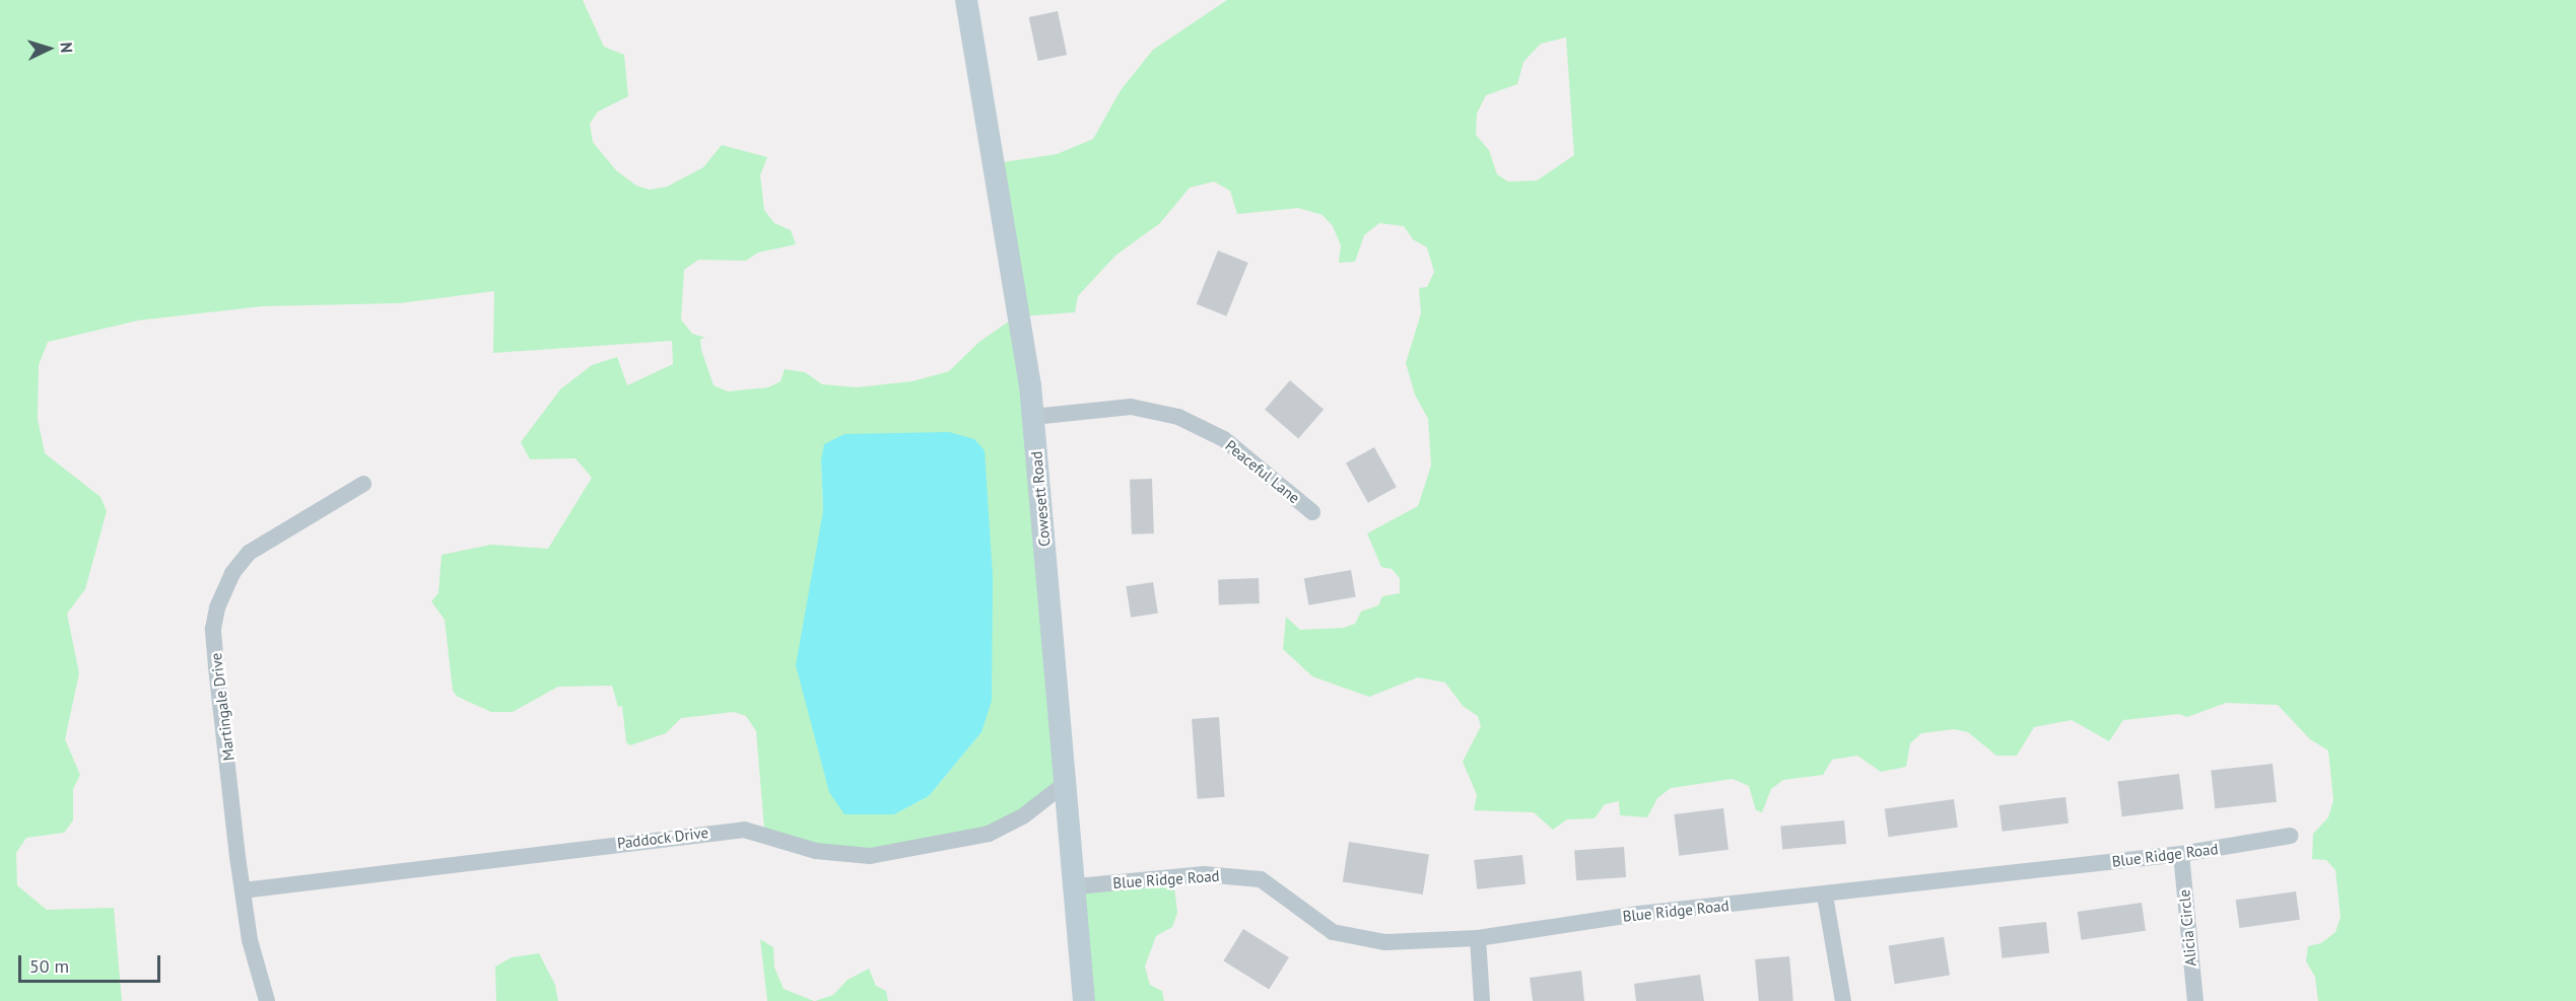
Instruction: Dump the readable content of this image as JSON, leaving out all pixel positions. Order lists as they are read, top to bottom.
{
  "streets": {
    "main road": ["Cowesett Road"],
    "street": [
      "Peaceful Lane",
      "Martingale Drive",
      "Paddock Drive",
      "Blue Ridge Road",
      "Alicia Circle"
    ]
  },
  "crossings": [
    ["Peaceful Lane", "Cowesett Road"],
    ["Cowesett Road", "Paddock Drive"],
    ["Cowesett Road", "Blue Ridge Road"],
    ["Martingale Drive", "Paddock Drive"],
    ["Blue Ridge Road", "Alicia Circle"]
  ],
  "scale_bar": "50 m",
  "north": "right"
}
